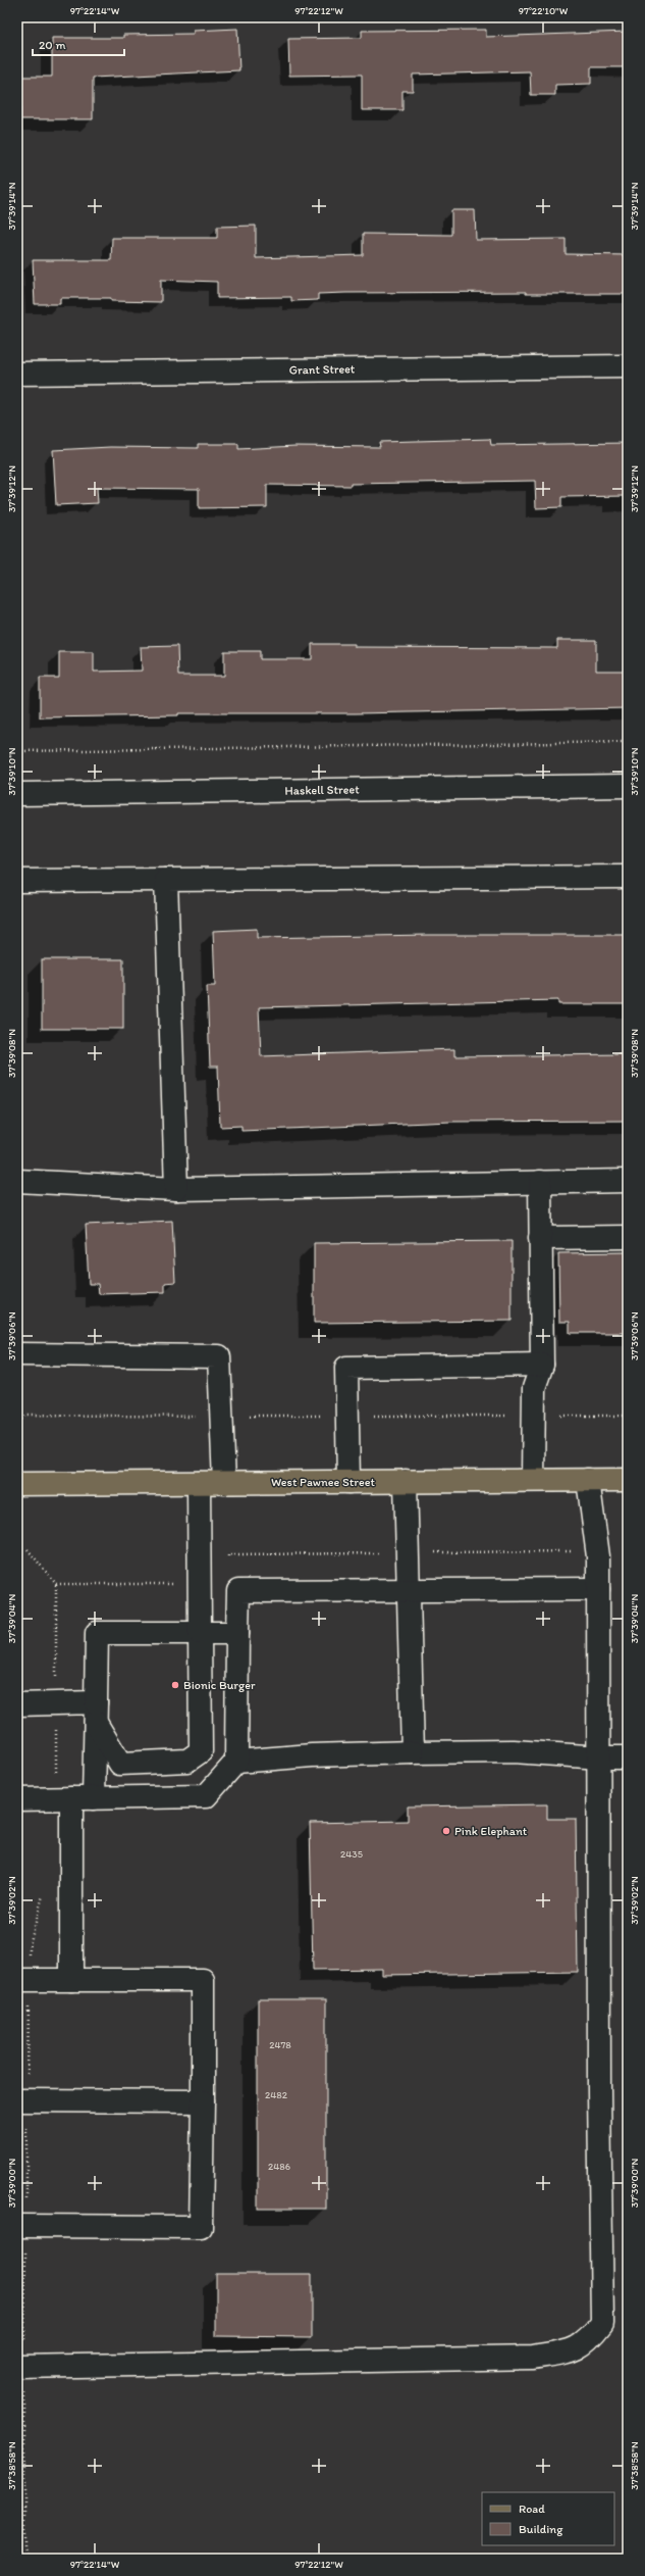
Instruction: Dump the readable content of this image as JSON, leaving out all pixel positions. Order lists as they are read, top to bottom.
{
  "streets": {
    "main road": ["West Pawnee Street"],
    "street": ["Grant Street", "Haskell Street"]
  },
  "places": ["Bionic Burger", "Pink Elephant"],
  "house_numbers": [
    "2435",
    "2478",
    "2482",
    "2486"
  ],
  "legend": ["Road", "Building"],
  "scale_bar": "20 m",
  "coordinates": [
    "97°22'14\"W",
    "97°22'12\"W",
    "97°22'10\"W",
    "37°39'14\"N",
    "37°39'12\"N",
    "37°39'10\"N",
    "37°39'08\"N",
    "37°39'06\"N",
    "37°39'04\"N",
    "37°39'02\"N",
    "37°39'00\"N",
    "37°38'58\"N"
  ]
}
